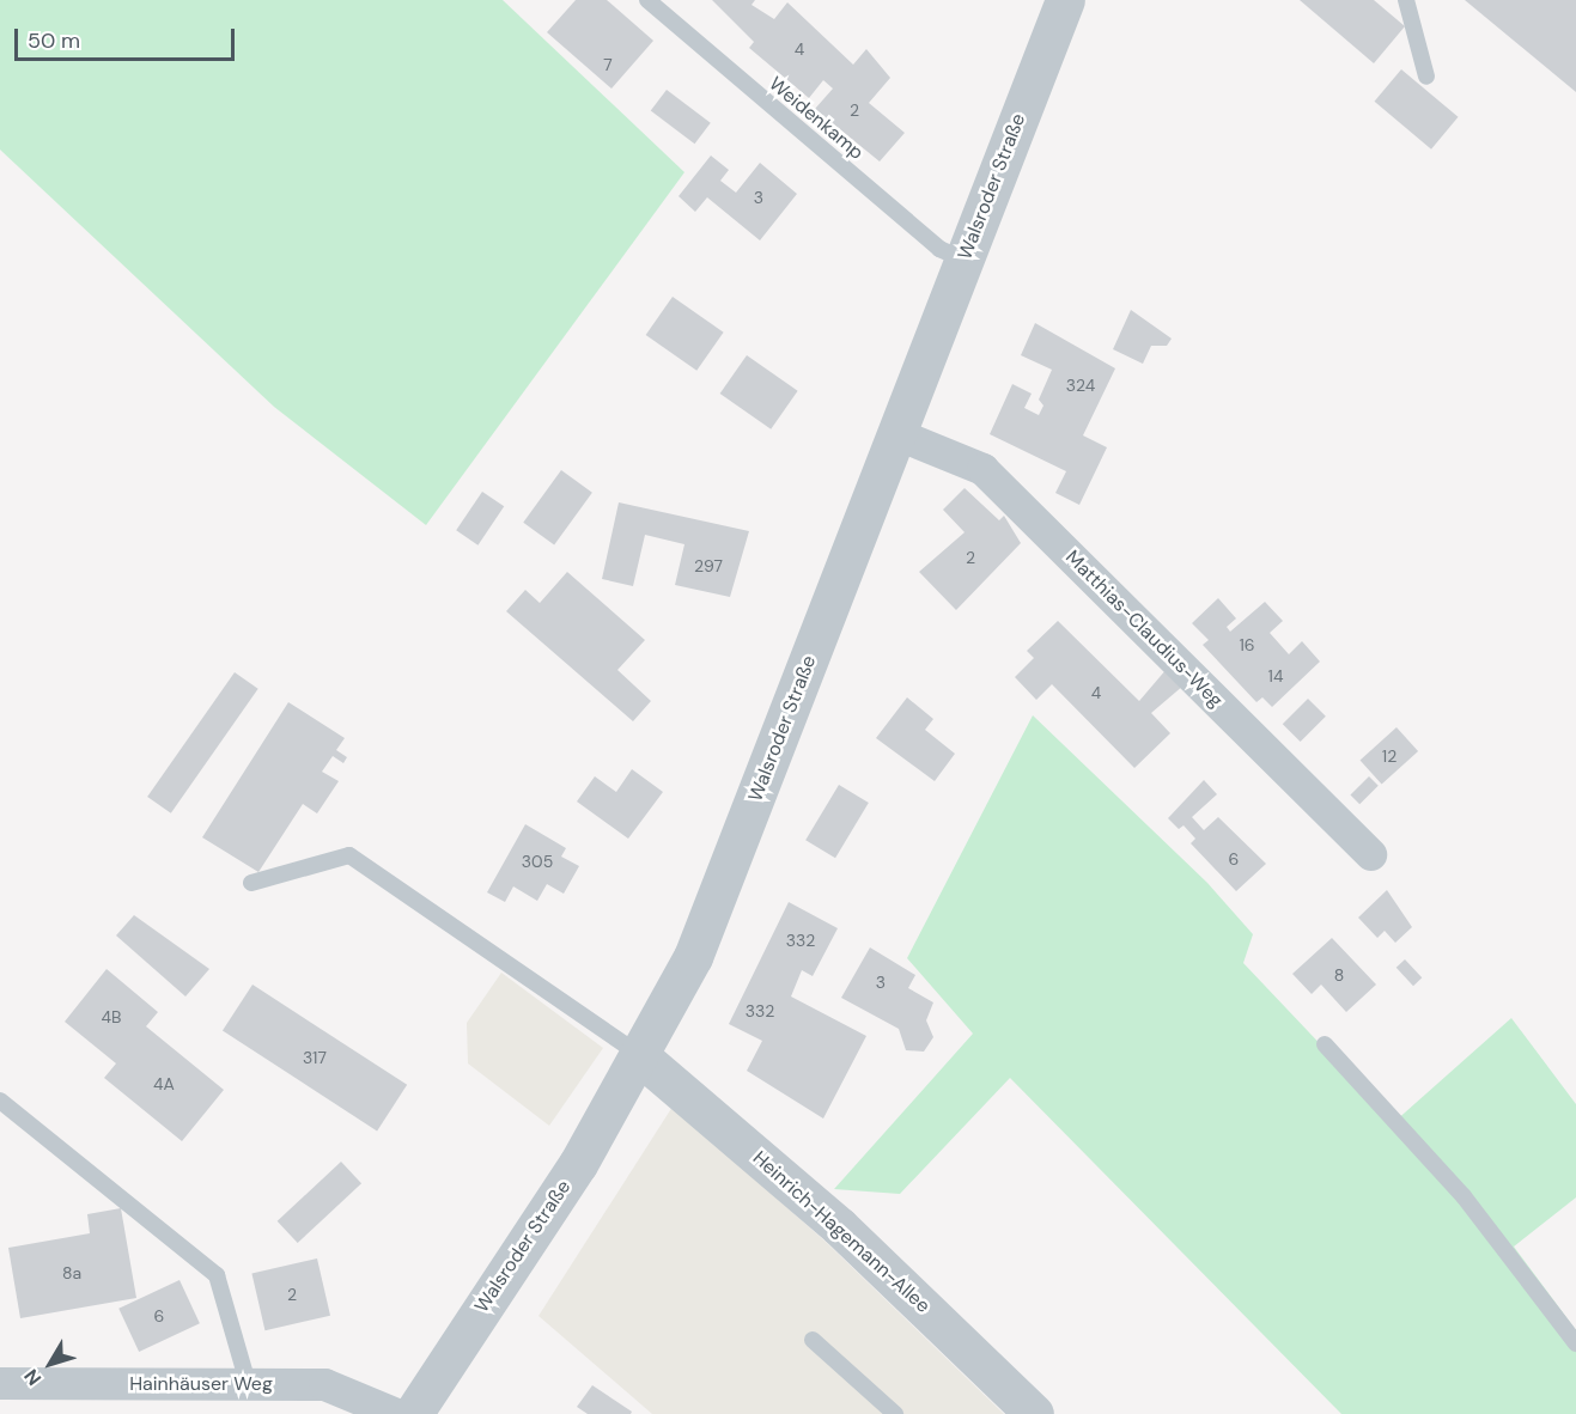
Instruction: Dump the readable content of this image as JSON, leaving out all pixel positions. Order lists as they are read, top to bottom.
{
  "streets": {
    "street": [
      "Walsroder Straße",
      "Matthias-Claudius-Weg",
      "Heinrich-Hagemann-Allee",
      "Hainhäuser Weg"
    ],
    "lane": ["Weidenkamp"]
  },
  "crossings": [
    ["Weidenkamp", "Walsroder Straße"],
    ["Walsroder Straße", "Matthias-Claudius-Weg"],
    ["Walsroder Straße", "Heinrich-Hagemann-Allee"]
  ],
  "house_numbers": [
    "4",
    "7",
    "2",
    "3",
    "324",
    "2",
    "297",
    "16",
    "14",
    "4",
    "12",
    "6",
    "305",
    "332",
    "8",
    "3",
    "332",
    "4B",
    "317",
    "4A",
    "8a",
    "2",
    "6"
  ],
  "scale_bar": "50 m",
  "north": "bottom left"
}
